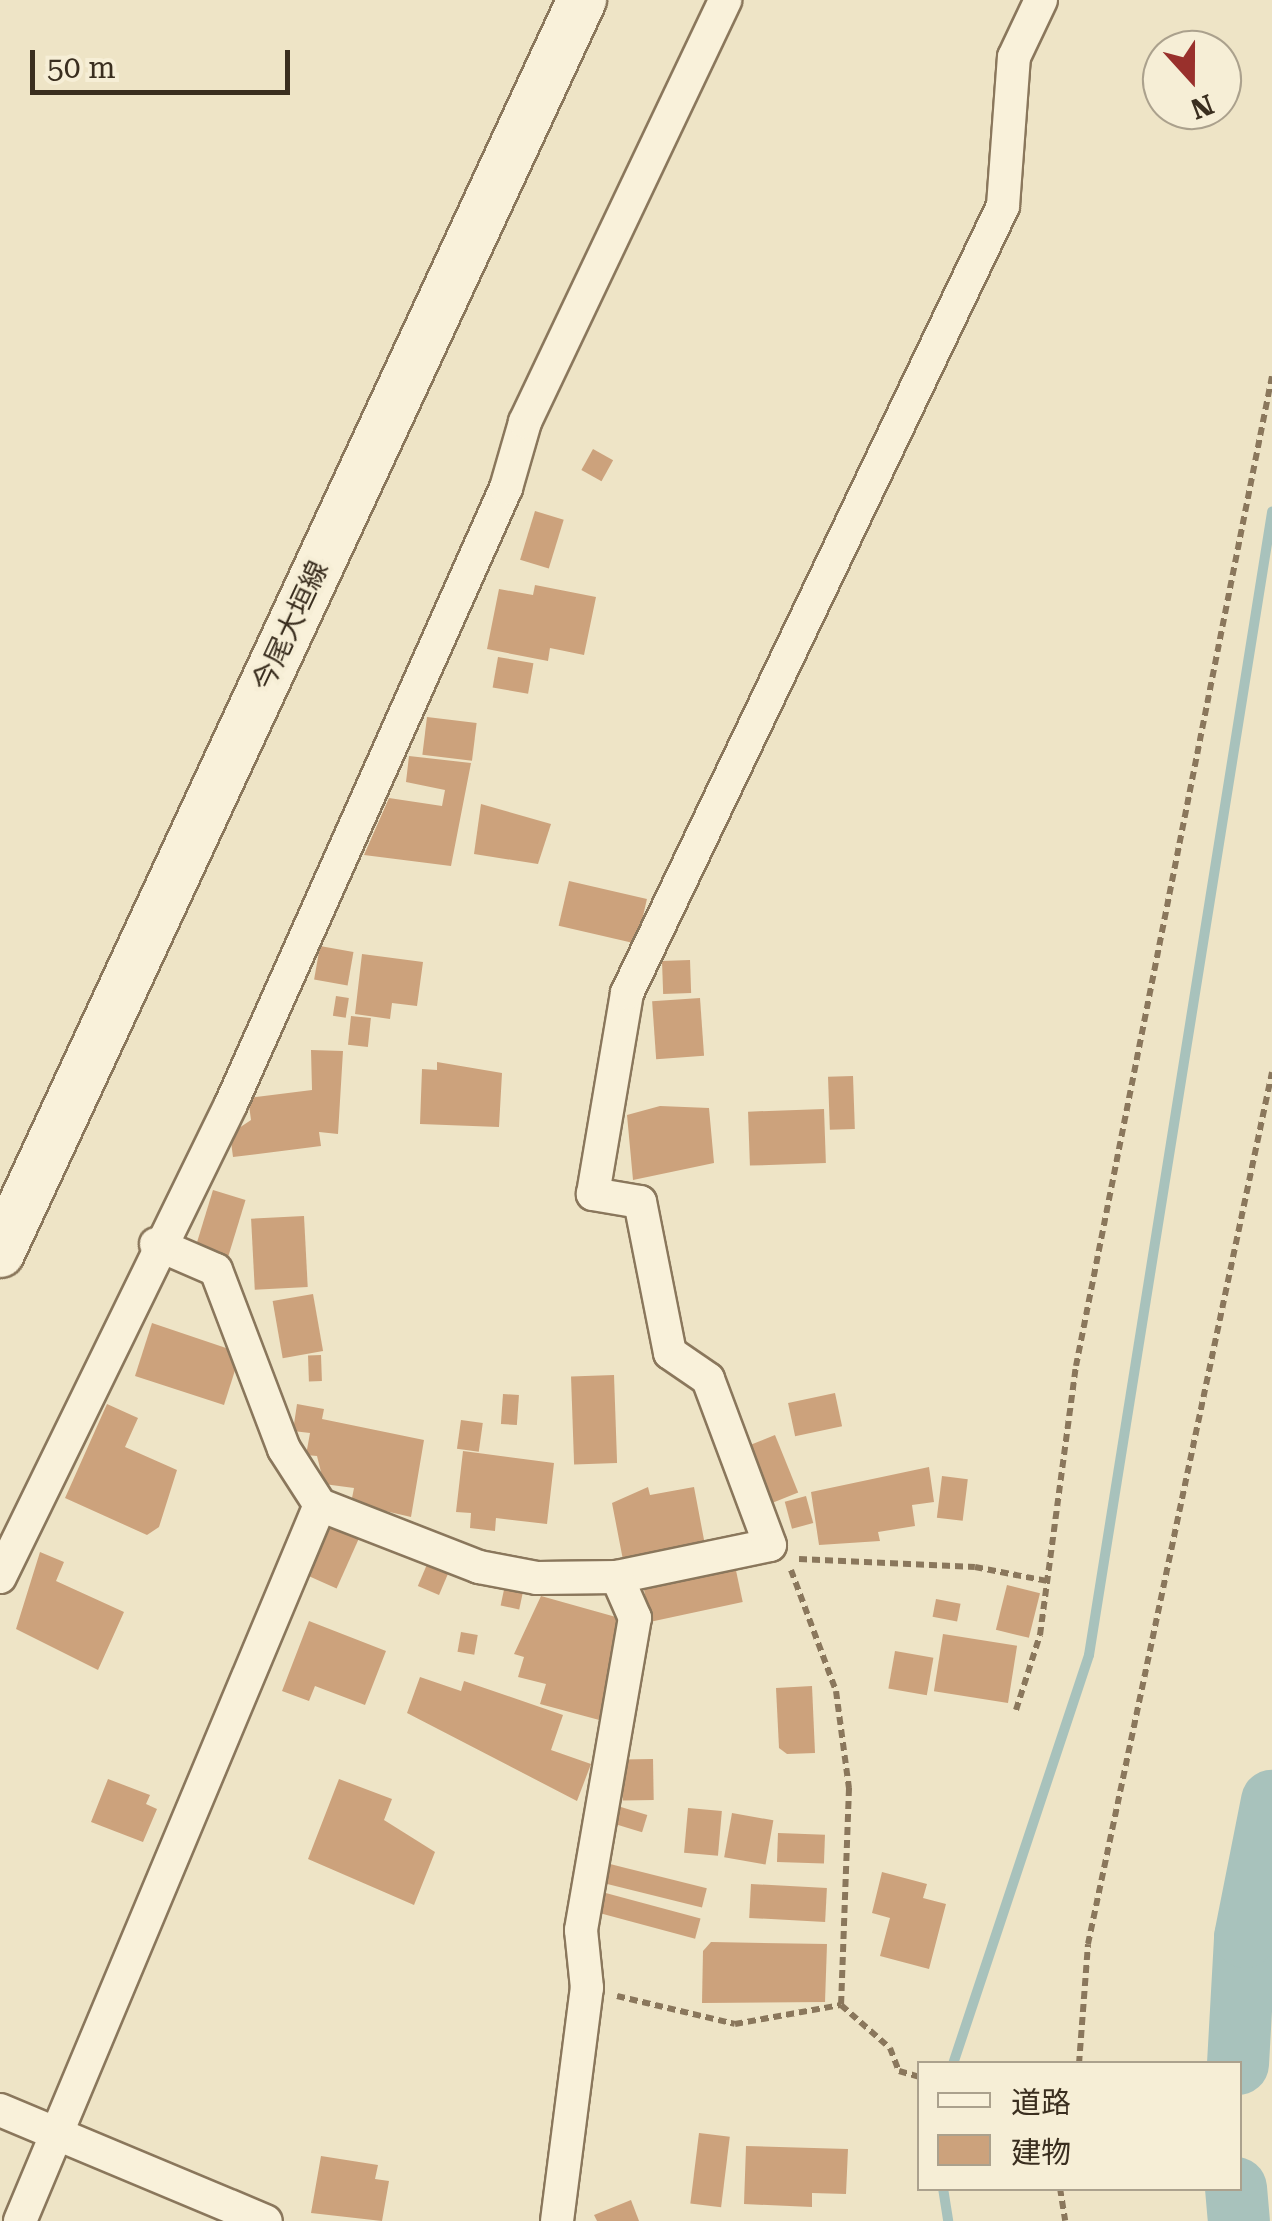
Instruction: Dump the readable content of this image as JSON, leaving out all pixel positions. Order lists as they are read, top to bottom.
{
  "streets": {
    "main road": ["今尾大垣線"]
  },
  "legend": ["道路", "建物"],
  "scale_bar": "50 m",
  "north": "bottom"
}
